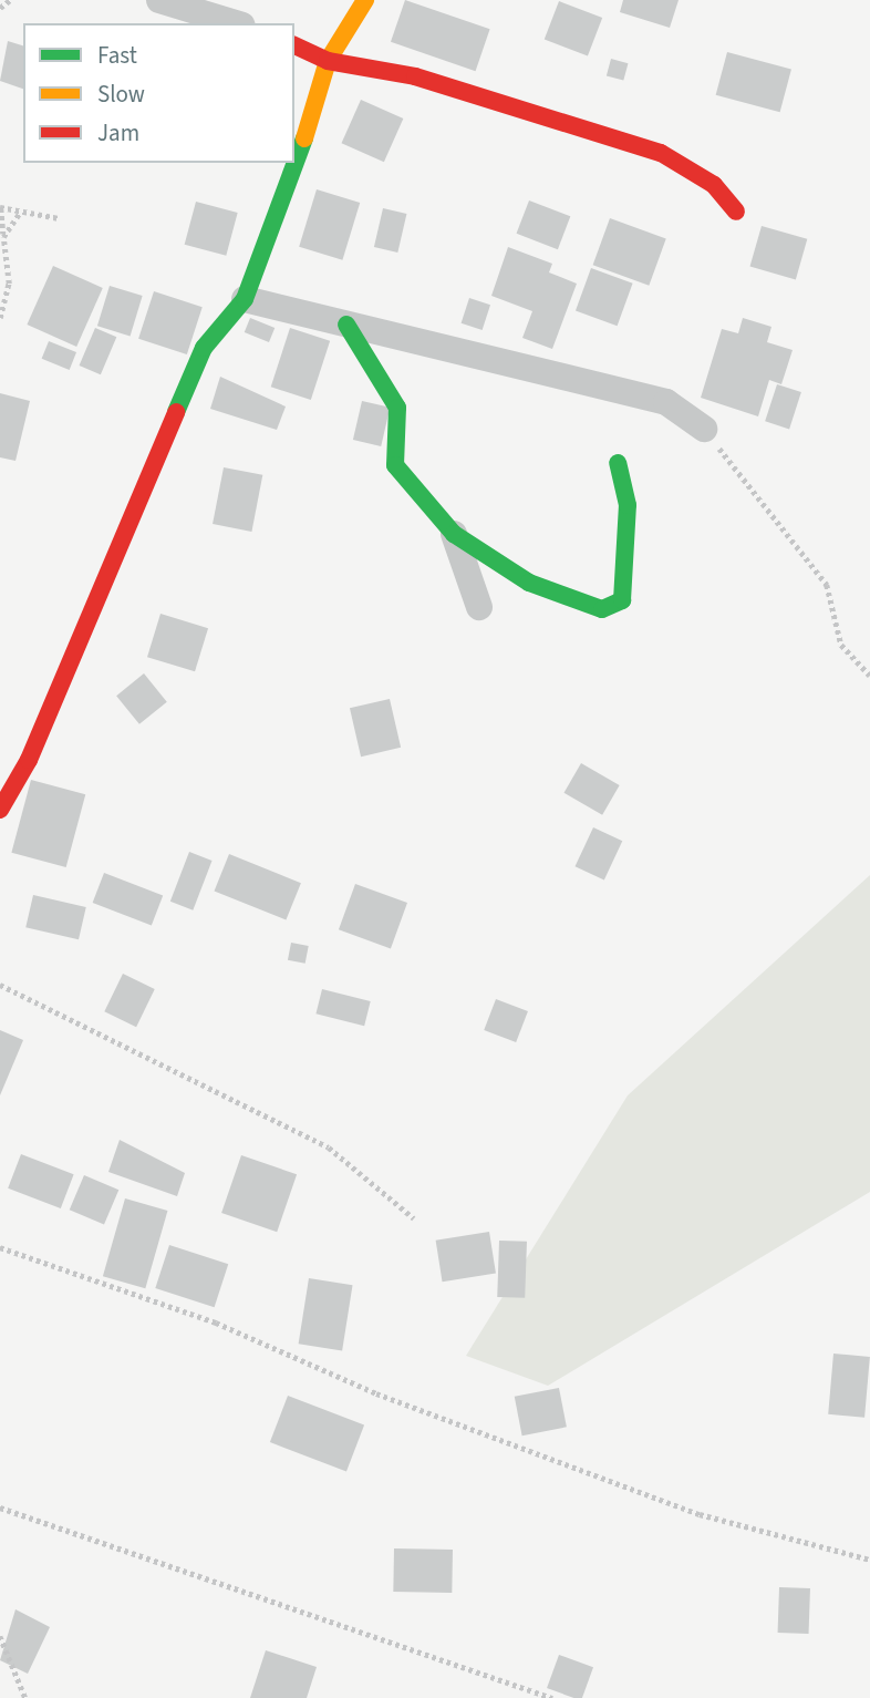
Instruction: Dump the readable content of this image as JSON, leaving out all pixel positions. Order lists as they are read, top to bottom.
{
  "legend": ["Fast", "Slow", "Jam"]
}
